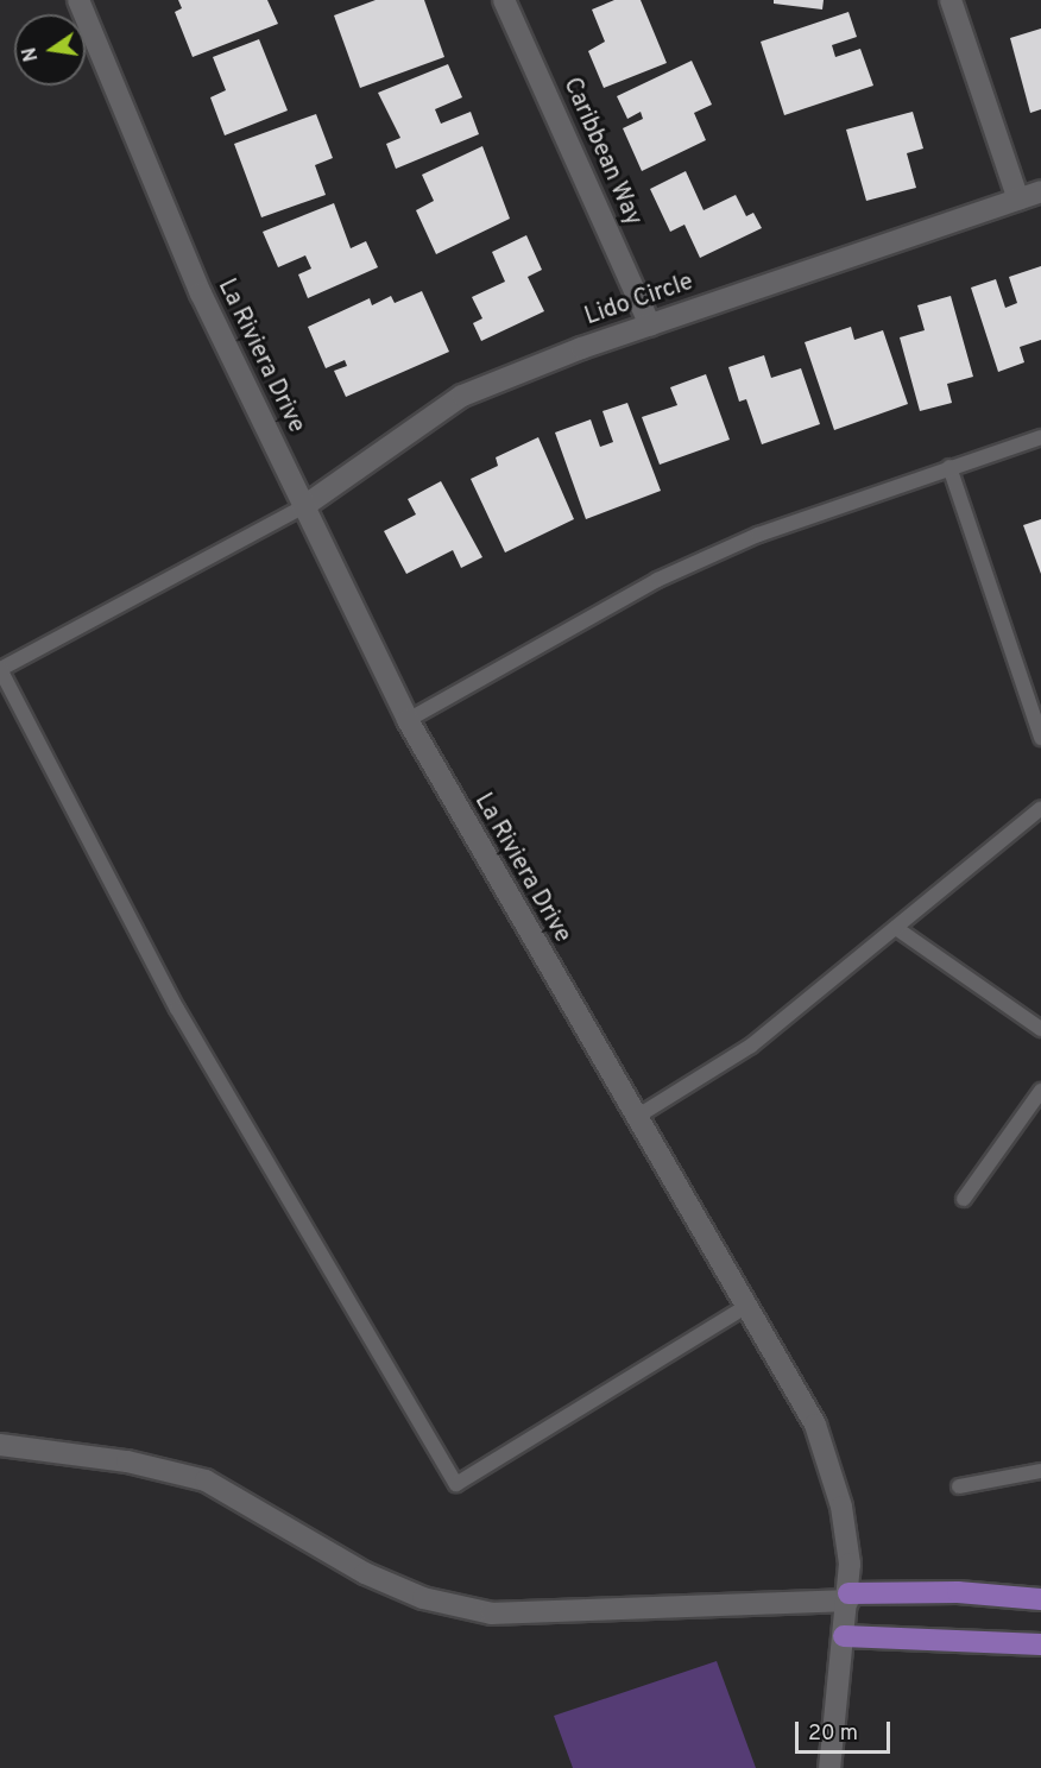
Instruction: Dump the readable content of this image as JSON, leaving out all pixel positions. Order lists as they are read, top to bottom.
{
  "streets": {
    "street": ["Caribbean Way", "Lido Circle", "La Riviera Drive"]
  },
  "crossings": [
    ["Caribbean Way", "Lido Circle"],
    ["Lido Circle", "La Riviera Drive"]
  ],
  "scale_bar": "20 m",
  "north": "left"
}
